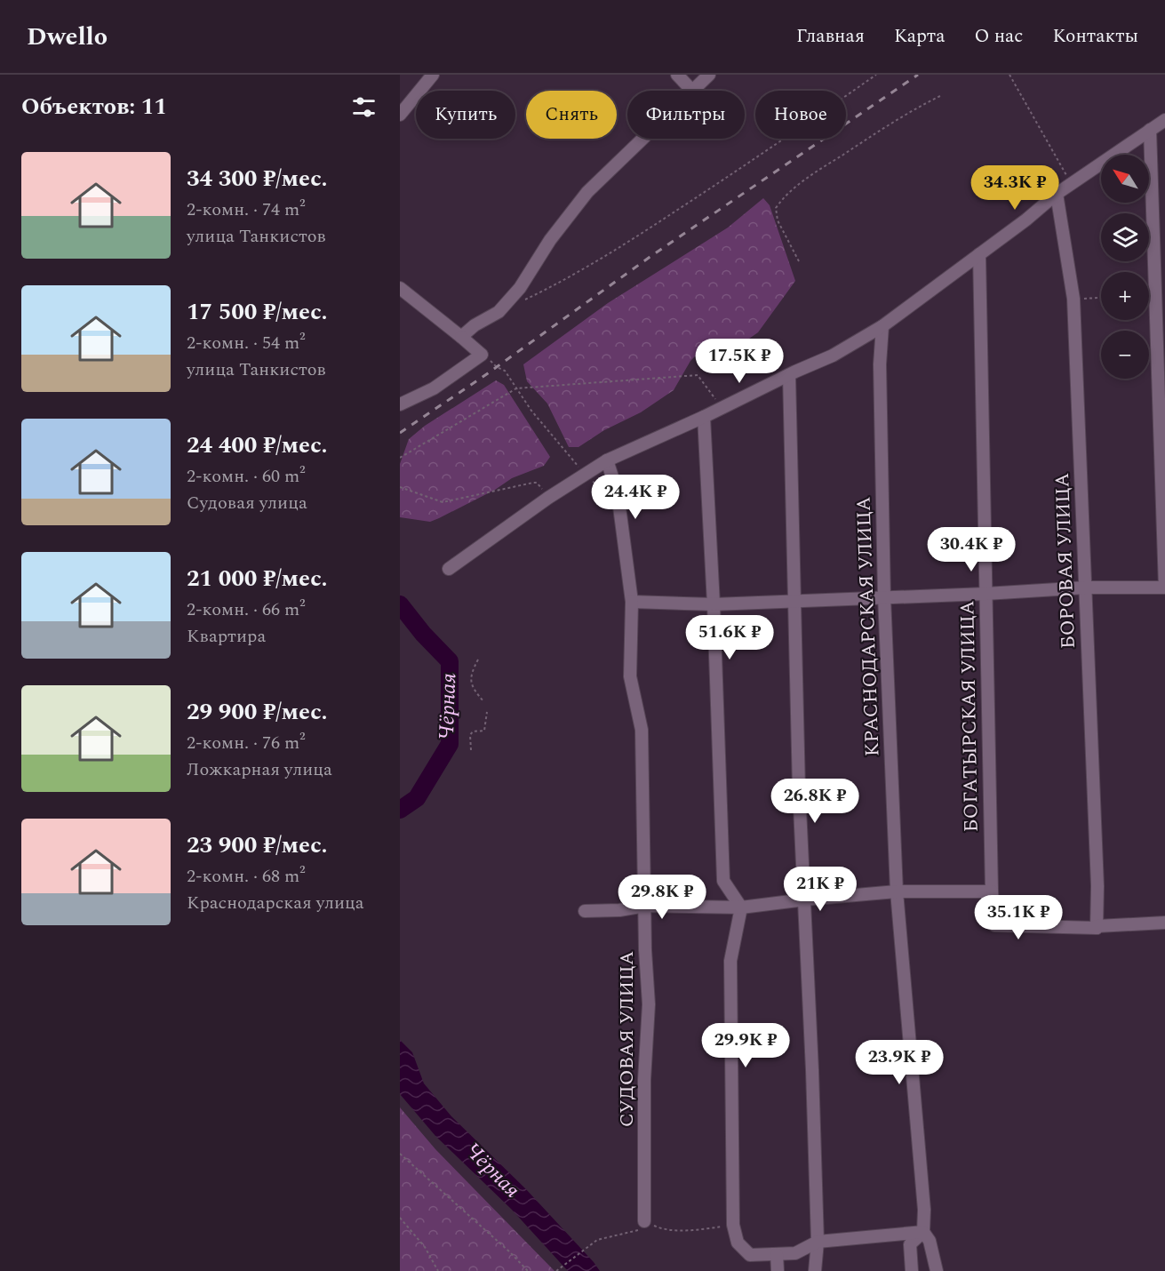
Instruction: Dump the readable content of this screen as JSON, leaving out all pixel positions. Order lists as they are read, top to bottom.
{
  "streets": {
    "street": [
      "БОРОВАЯ УЛИЦА",
      "КРАСНОДАРСКАЯ УЛИЦА",
      "БОГАТЫРСКАЯ УЛИЦА",
      "СУДОВАЯ УЛИЦА"
    ]
  },
  "crossings": [
    ["БОРОВАЯ УЛИЦА", "БОГАТЫРСКАЯ УЛИЦА"]
  ],
  "water": ["Чёрная"],
  "north": "top left",
  "page": {
    "header": "Dwello",
    "nav": [
      "Главная",
      "Карта",
      "О нас",
      "Контакты"
    ],
    "heading": "Объектов: 11",
    "chip": [
      "Купить",
      "Снять",
      "Фильтры",
      "Новое"
    ],
    "list": [
      {
        "name": "34 300 ₽/мес.",
        "note": "2-комн. · 74 m² · улица Танкистов"
      },
      {
        "name": "17 500 ₽/мес.",
        "note": "2-комн. · 54 m² · улица Танкистов"
      },
      {
        "name": "24 400 ₽/мес.",
        "note": "2-комн. · 60 m² · Судовая улица"
      },
      {
        "name": "21 000 ₽/мес.",
        "note": "2-комн. · 66 m² · Квартира"
      },
      {
        "name": "29 900 ₽/мес.",
        "note": "2-комн. · 76 m² · Ложкарная улица"
      },
      {
        "name": "23 900 ₽/мес.",
        "note": "2-комн. · 68 m² · Краснодарская улица"
      }
    ],
    "map_buttons": ["+", "−"],
    "price": [
      "34.3K ₽",
      "17.5K ₽",
      "24.4K ₽",
      "30.4K ₽",
      "51.6K ₽",
      "26.8K ₽",
      "21K ₽",
      "29.8K ₽",
      "35.1K ₽",
      "29.9K ₽",
      "23.9K ₽"
    ]
  }
}
